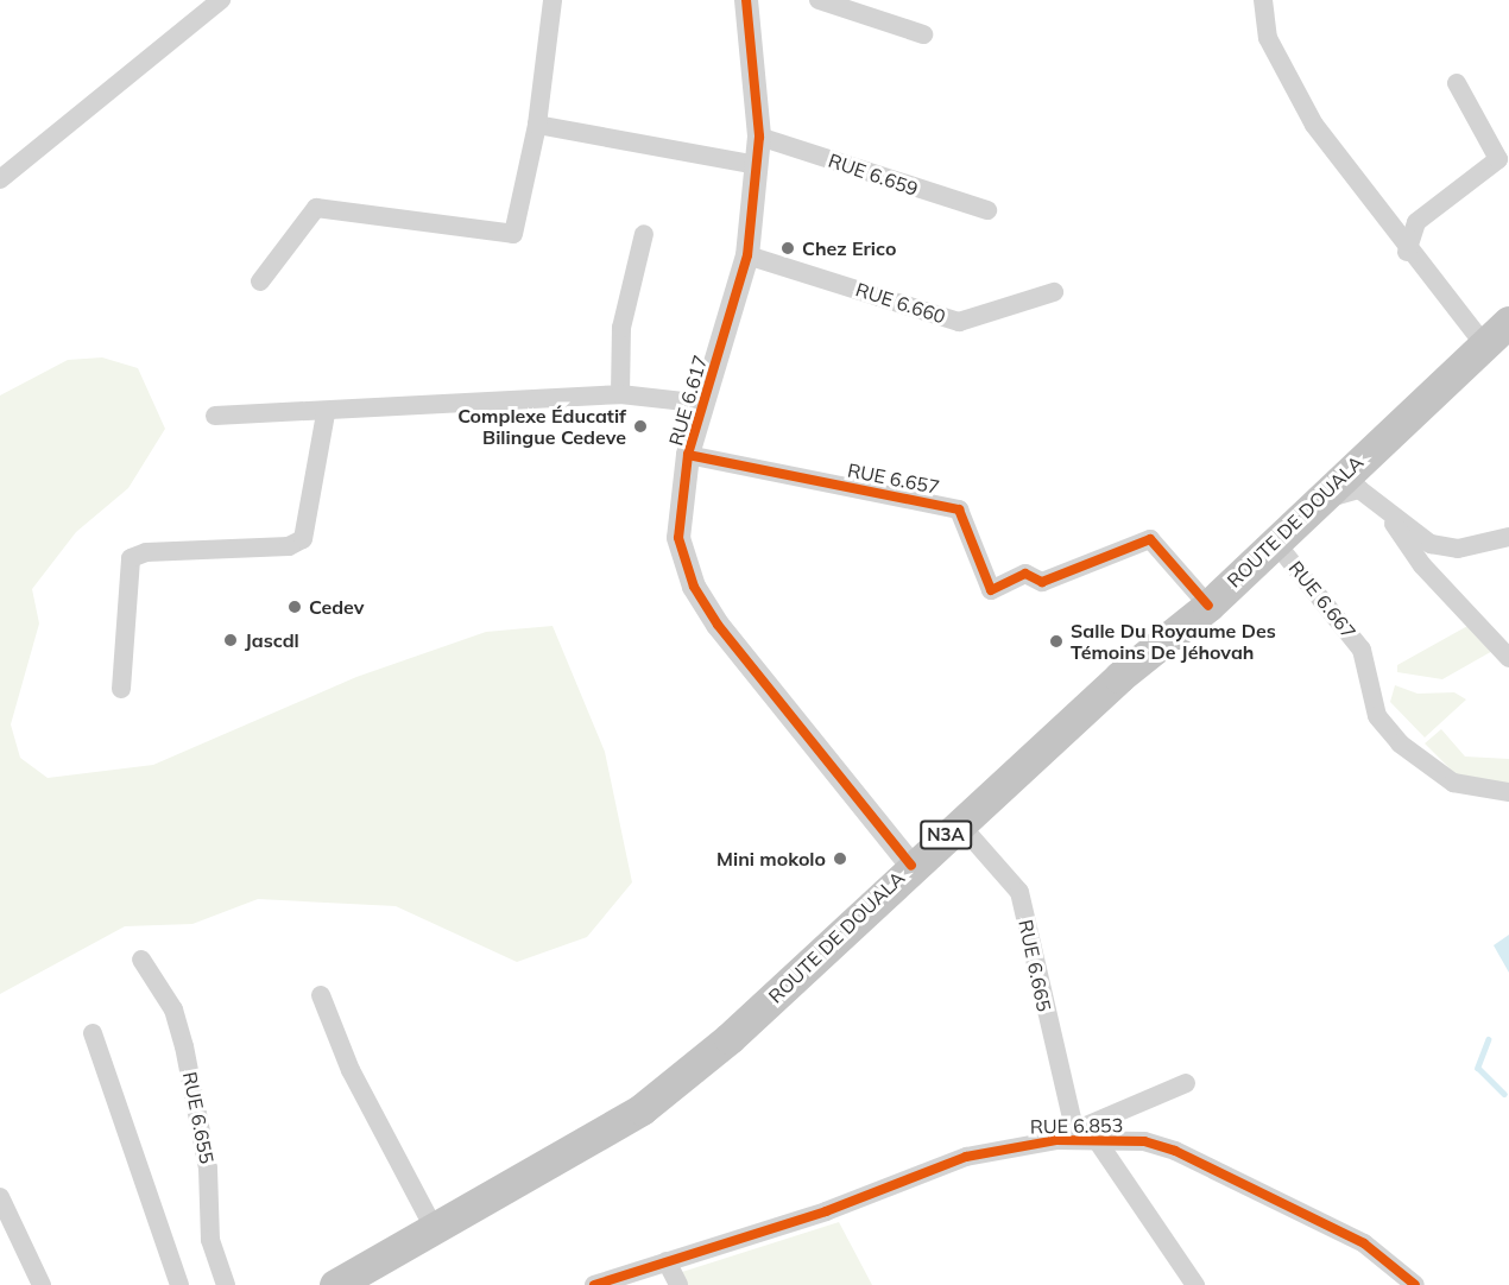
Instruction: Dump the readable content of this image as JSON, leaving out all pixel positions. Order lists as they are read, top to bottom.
{
  "streets": {
    "highway": ["ROUTE DE DOUALA", "N3A"],
    "street": [
      "RUE 6.659",
      "RUE 6.660",
      "RUE 6.617",
      "RUE 6.657",
      "RUE 6.667",
      "RUE 6.665",
      "RUE 6.655",
      "RUE 6.853"
    ]
  },
  "crossings": [
    ["RUE 6.659", "RUE 6.617"],
    ["RUE 6.660", "RUE 6.617"],
    ["RUE 6.617", "RUE 6.657"],
    ["RUE 6.617", "ROUTE DE DOUALA"],
    ["RUE 6.657", "ROUTE DE DOUALA"],
    ["ROUTE DE DOUALA", "RUE 6.667"],
    ["ROUTE DE DOUALA", "RUE 6.665"]
  ],
  "places": [
    "Chez Erico",
    "Complexe Éducatif Bilingue Cedeve",
    "Cedev",
    "Jascdl",
    "Salle Du Royaume Des Témoins De Jéhovah",
    "Mini mokolo"
  ]
}
